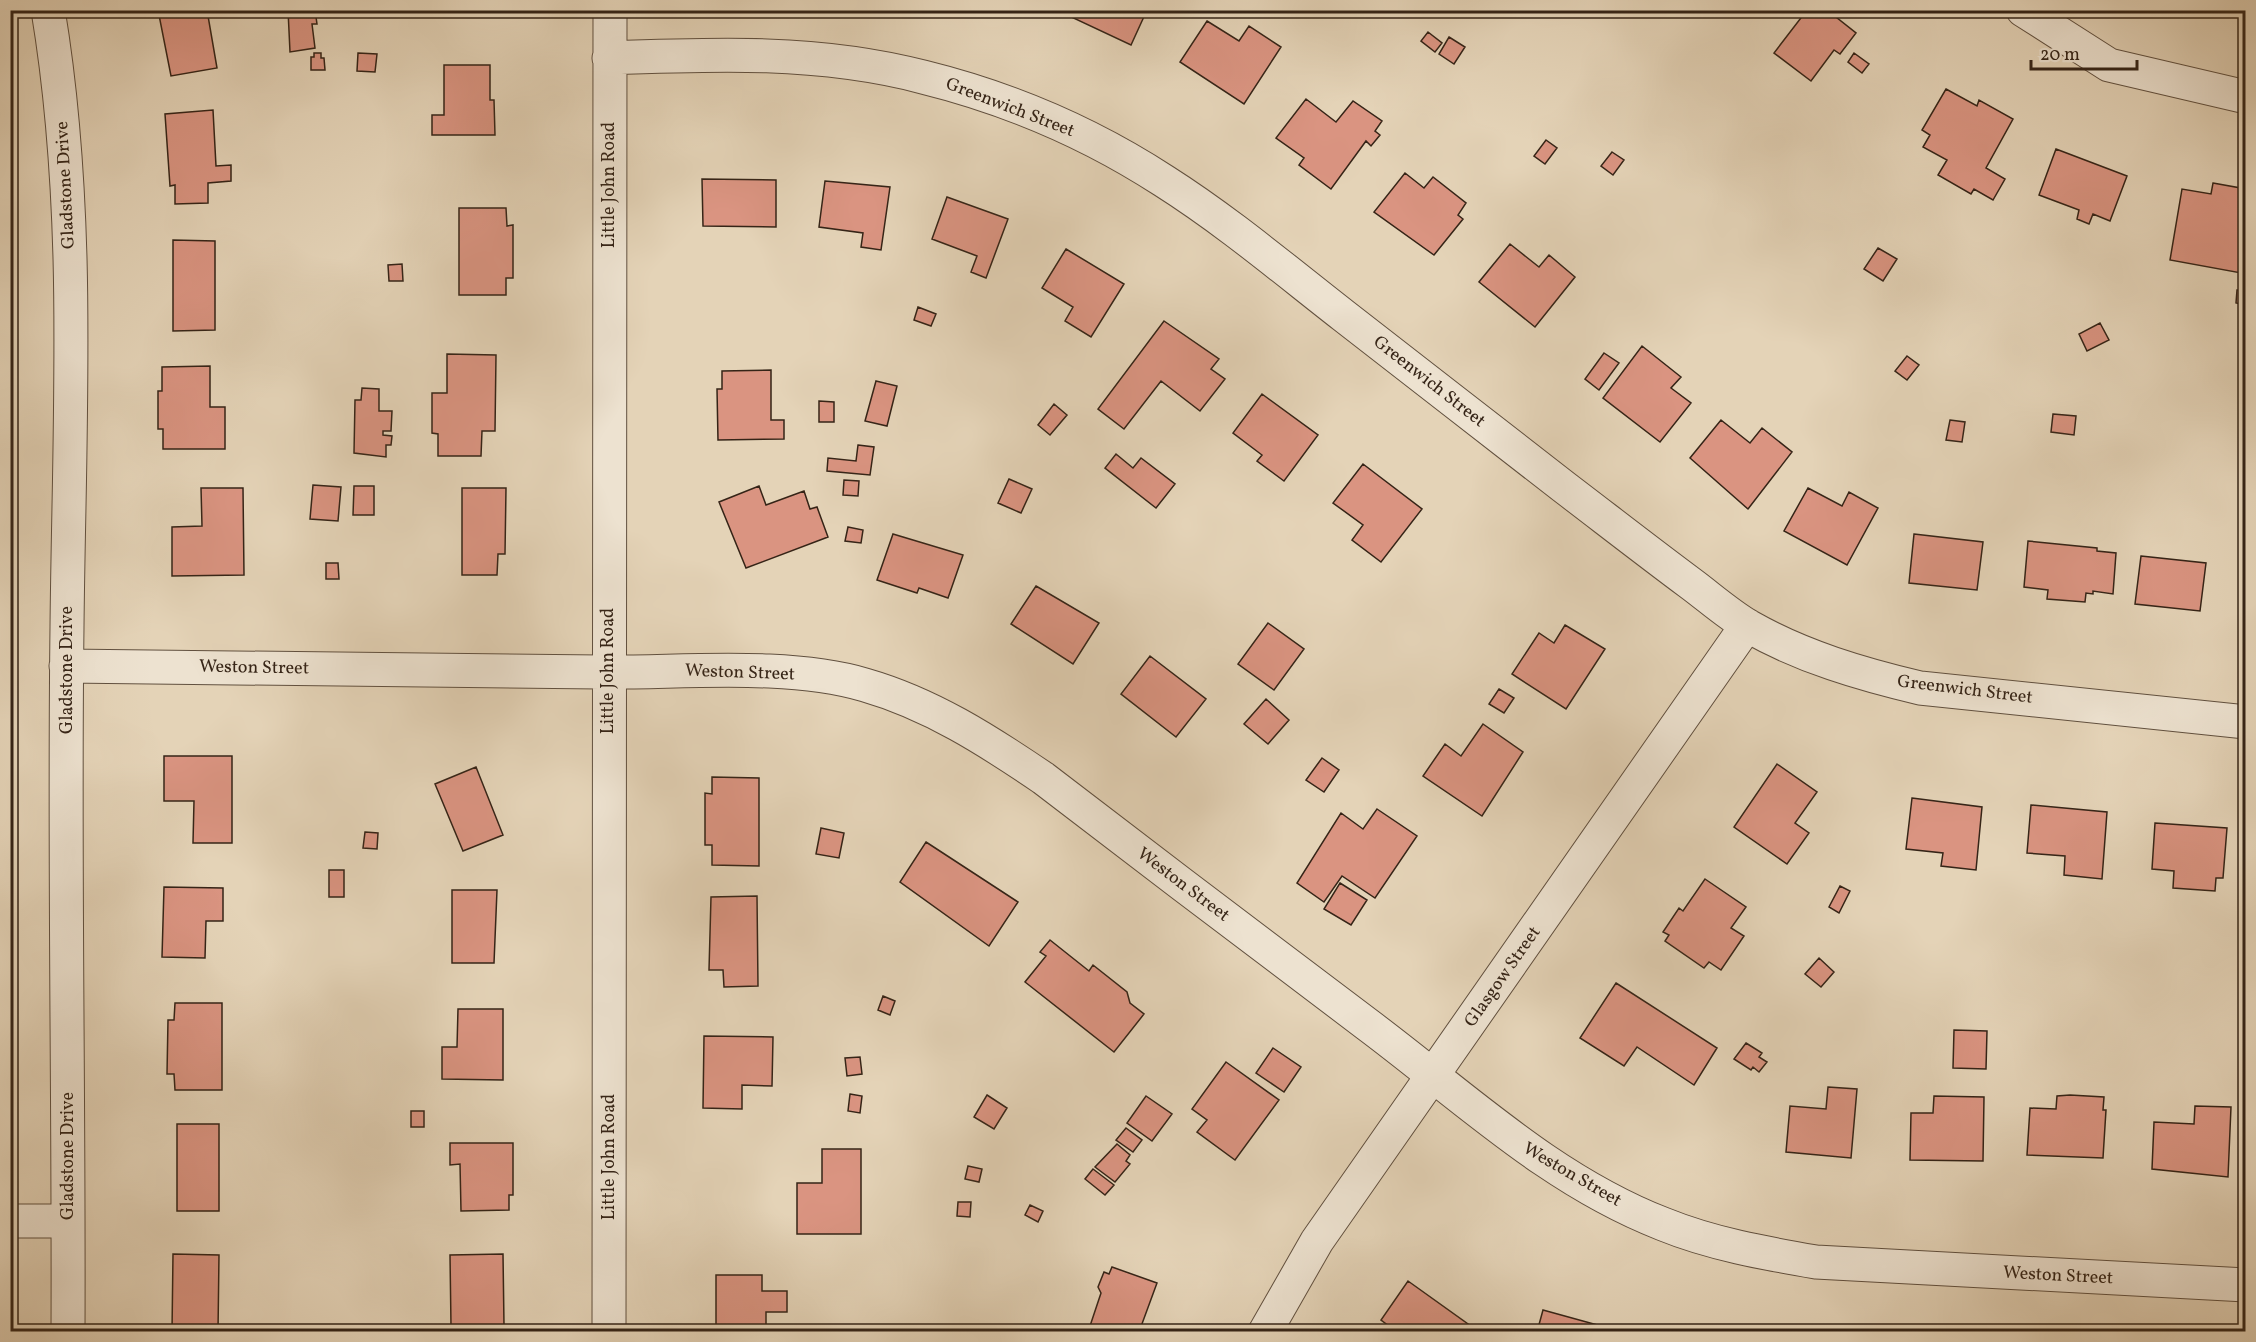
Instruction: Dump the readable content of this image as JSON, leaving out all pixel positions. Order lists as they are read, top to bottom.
{
  "streets": {
    "street": [
      "Greenwich Street",
      "Gladstone Drive",
      "Little John Road",
      "Weston Street",
      "Glasgow Street"
    ]
  },
  "crossings": [
    ["Greenwich Street", "Little John Road"],
    ["Greenwich Street", "Glasgow Street"],
    ["Gladstone Drive", "Weston Street"],
    ["Little John Road", "Weston Street"],
    ["Weston Street", "Glasgow Street"]
  ],
  "scale_bar": "20 m"
}
